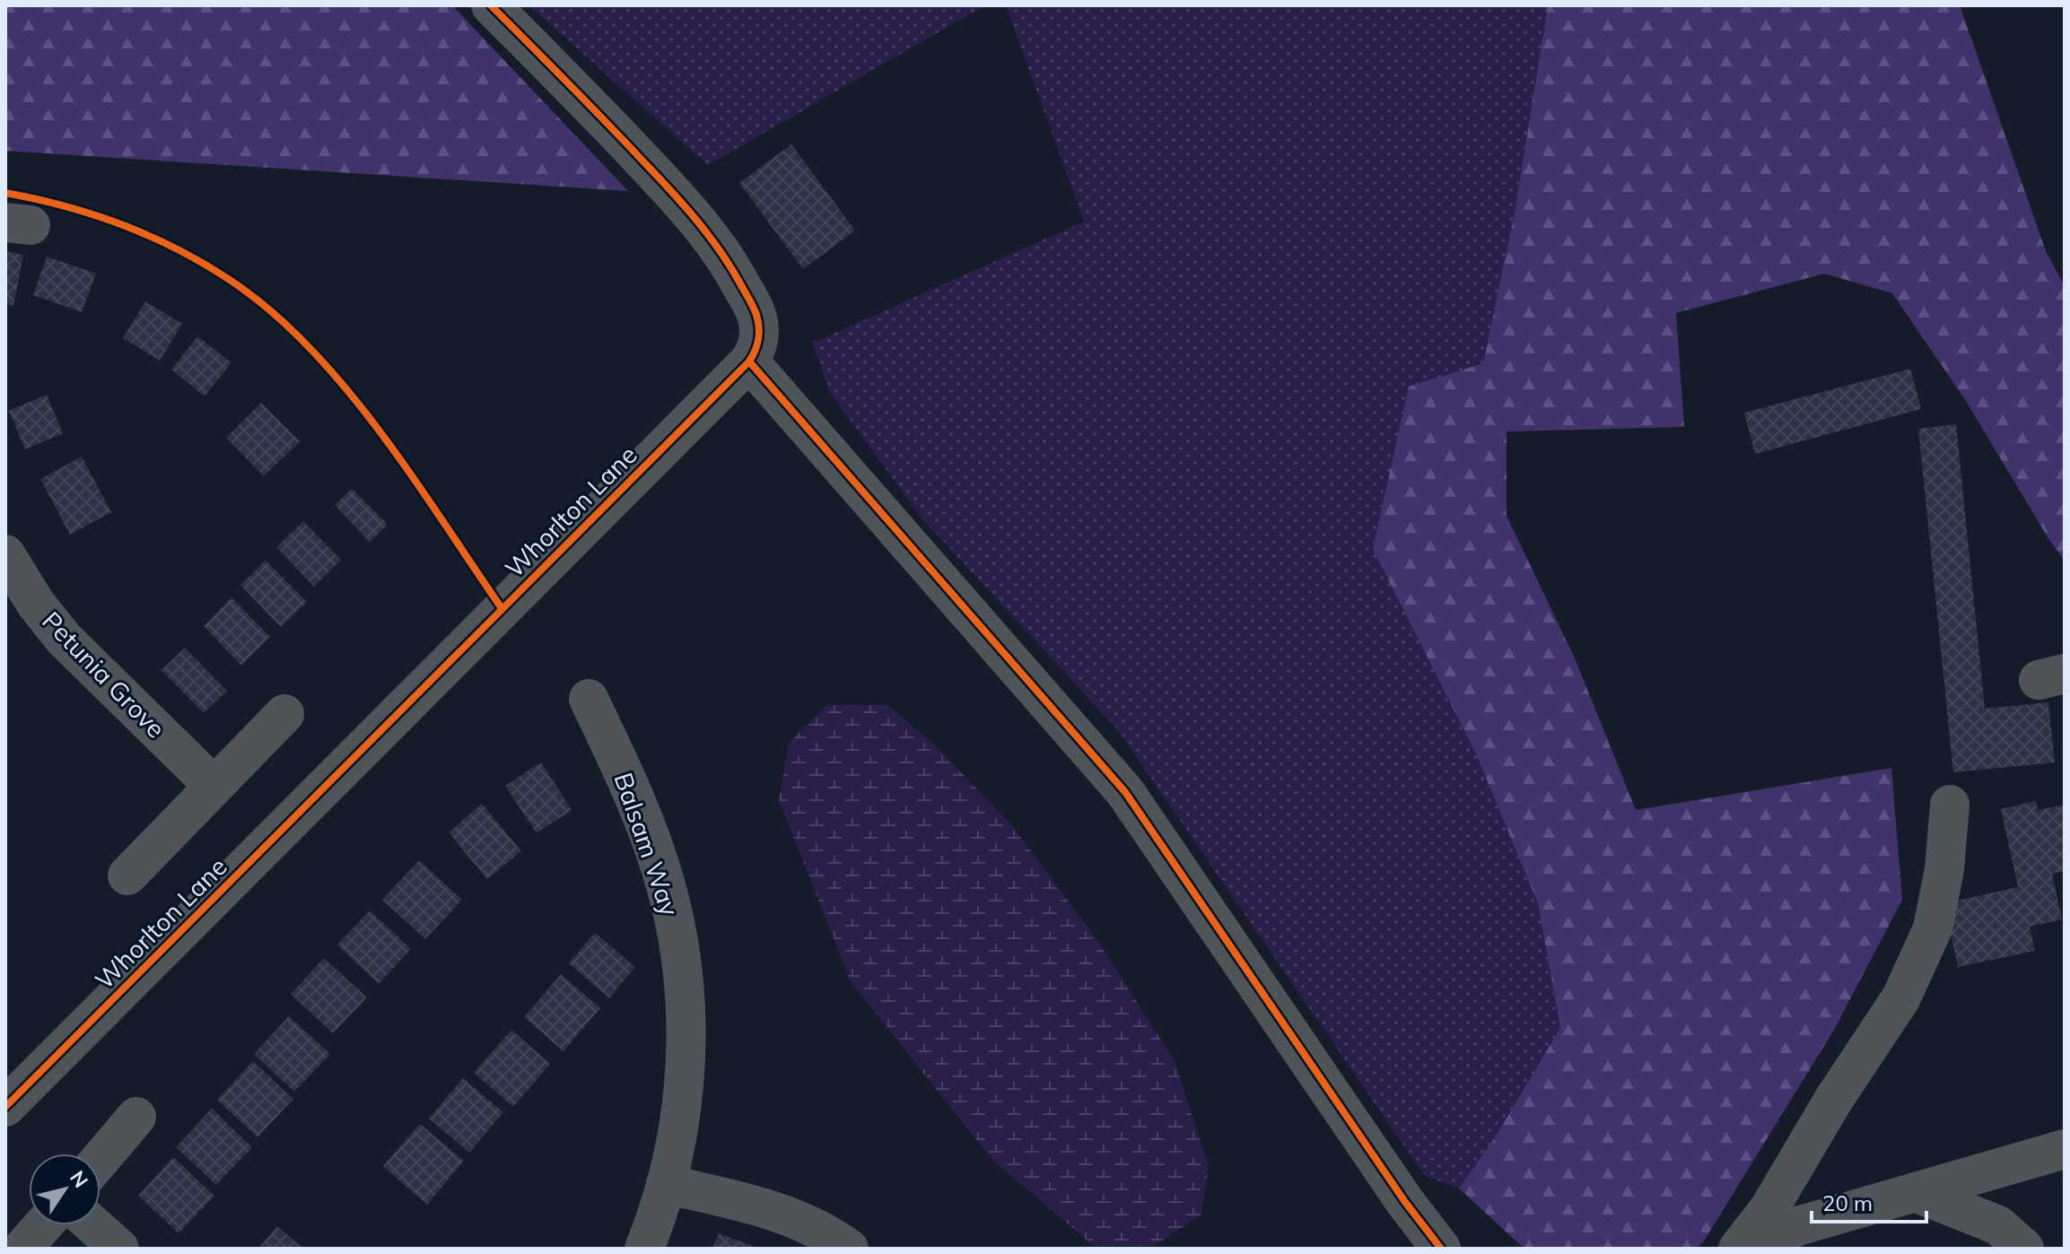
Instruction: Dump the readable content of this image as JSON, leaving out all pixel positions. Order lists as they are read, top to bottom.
{
  "streets": {
    "street": ["Whorlton Lane", "Petunia Grove", "Balsam Way"]
  },
  "scale_bar": "20 m",
  "north": "top right"
}
